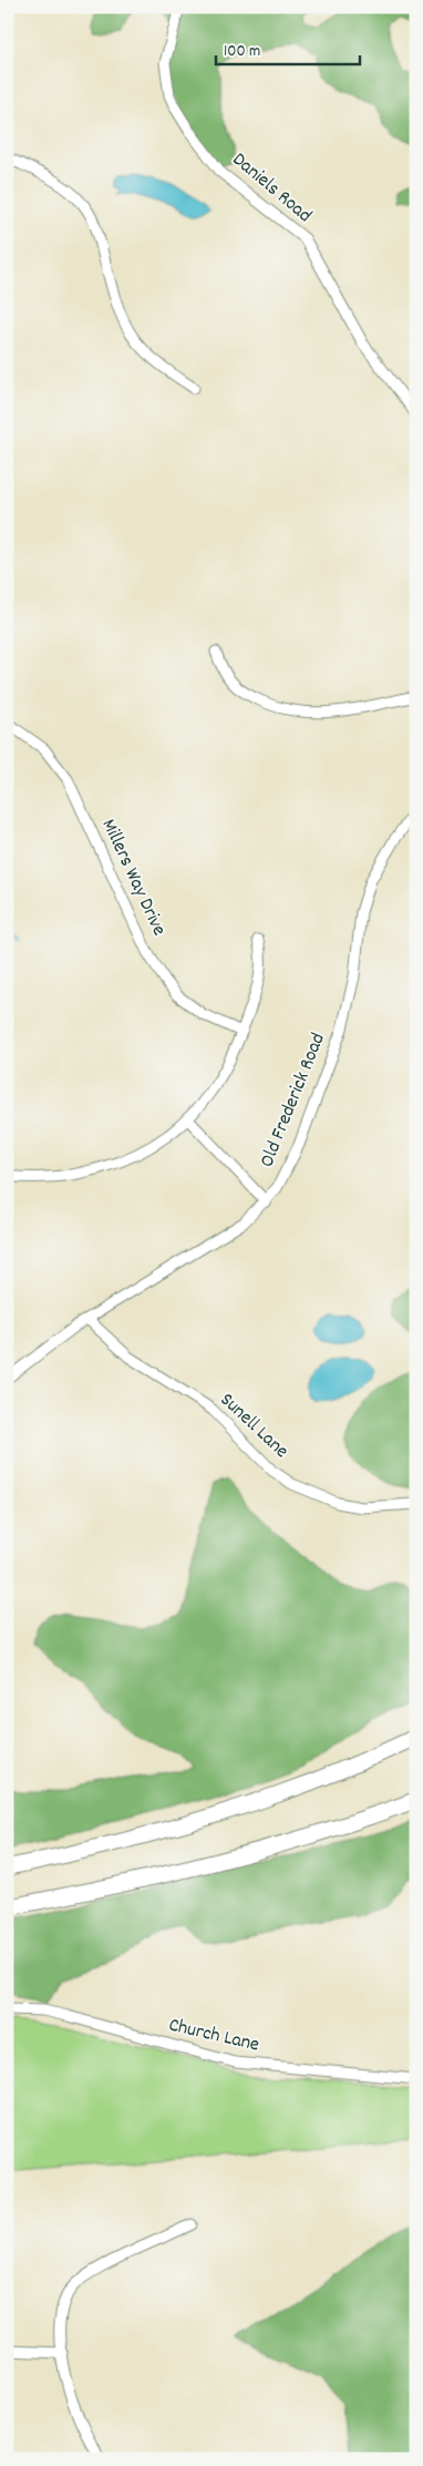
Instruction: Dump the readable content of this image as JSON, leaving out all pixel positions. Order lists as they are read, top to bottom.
{
  "streets": {
    "street": [
      "Daniels Road",
      "Millers Way Drive",
      "Old Frederick Road",
      "Sunell Lane",
      "Church Lane"
    ]
  },
  "crossings": [
    ["Old Frederick Road", "Sunell Lane"]
  ],
  "scale_bar": "100 m"
}
